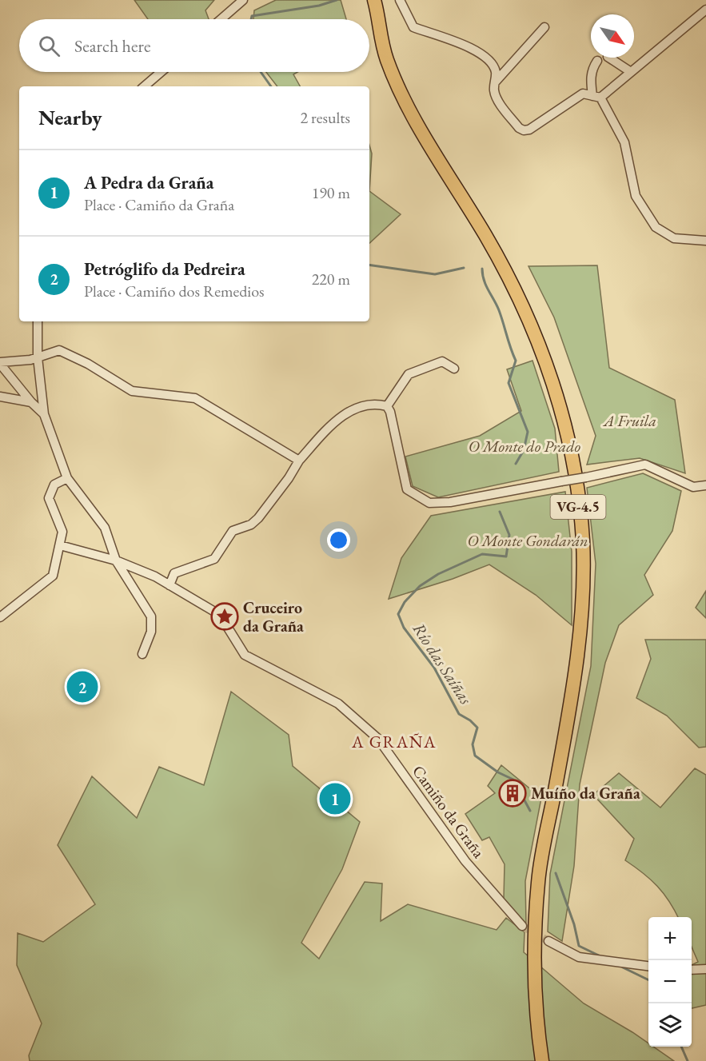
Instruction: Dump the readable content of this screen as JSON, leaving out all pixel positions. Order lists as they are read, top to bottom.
{
  "streets": {
    "highway": ["VG-4.5"],
    "street": ["Camiño da Graña"]
  },
  "districts": ["A GRAÑA"],
  "water": ["Río das Saíñas"],
  "parks": ["A Fruila", "O Monte do Prado", "O Monte Gondarán"],
  "places": {
    "place": ["Cruceiro da Graña"],
    "building": ["Muíño da Graña"]
  },
  "north": "bottom right",
  "page": {
    "search": "Search here",
    "heading": ["Nearby", "2 results"],
    "list": [
      {
        "mark": "1",
        "name": "A Pedra da Graña",
        "note": "Place · Camiño da Graña",
        "value": "190 m"
      },
      {
        "mark": "2",
        "name": "Petróglifo da Pedreira",
        "note": "Place · Camiño dos Remedios",
        "value": "220 m"
      }
    ],
    "pins": ["2", "1"],
    "map_buttons": ["+", "−"]
  }
}
